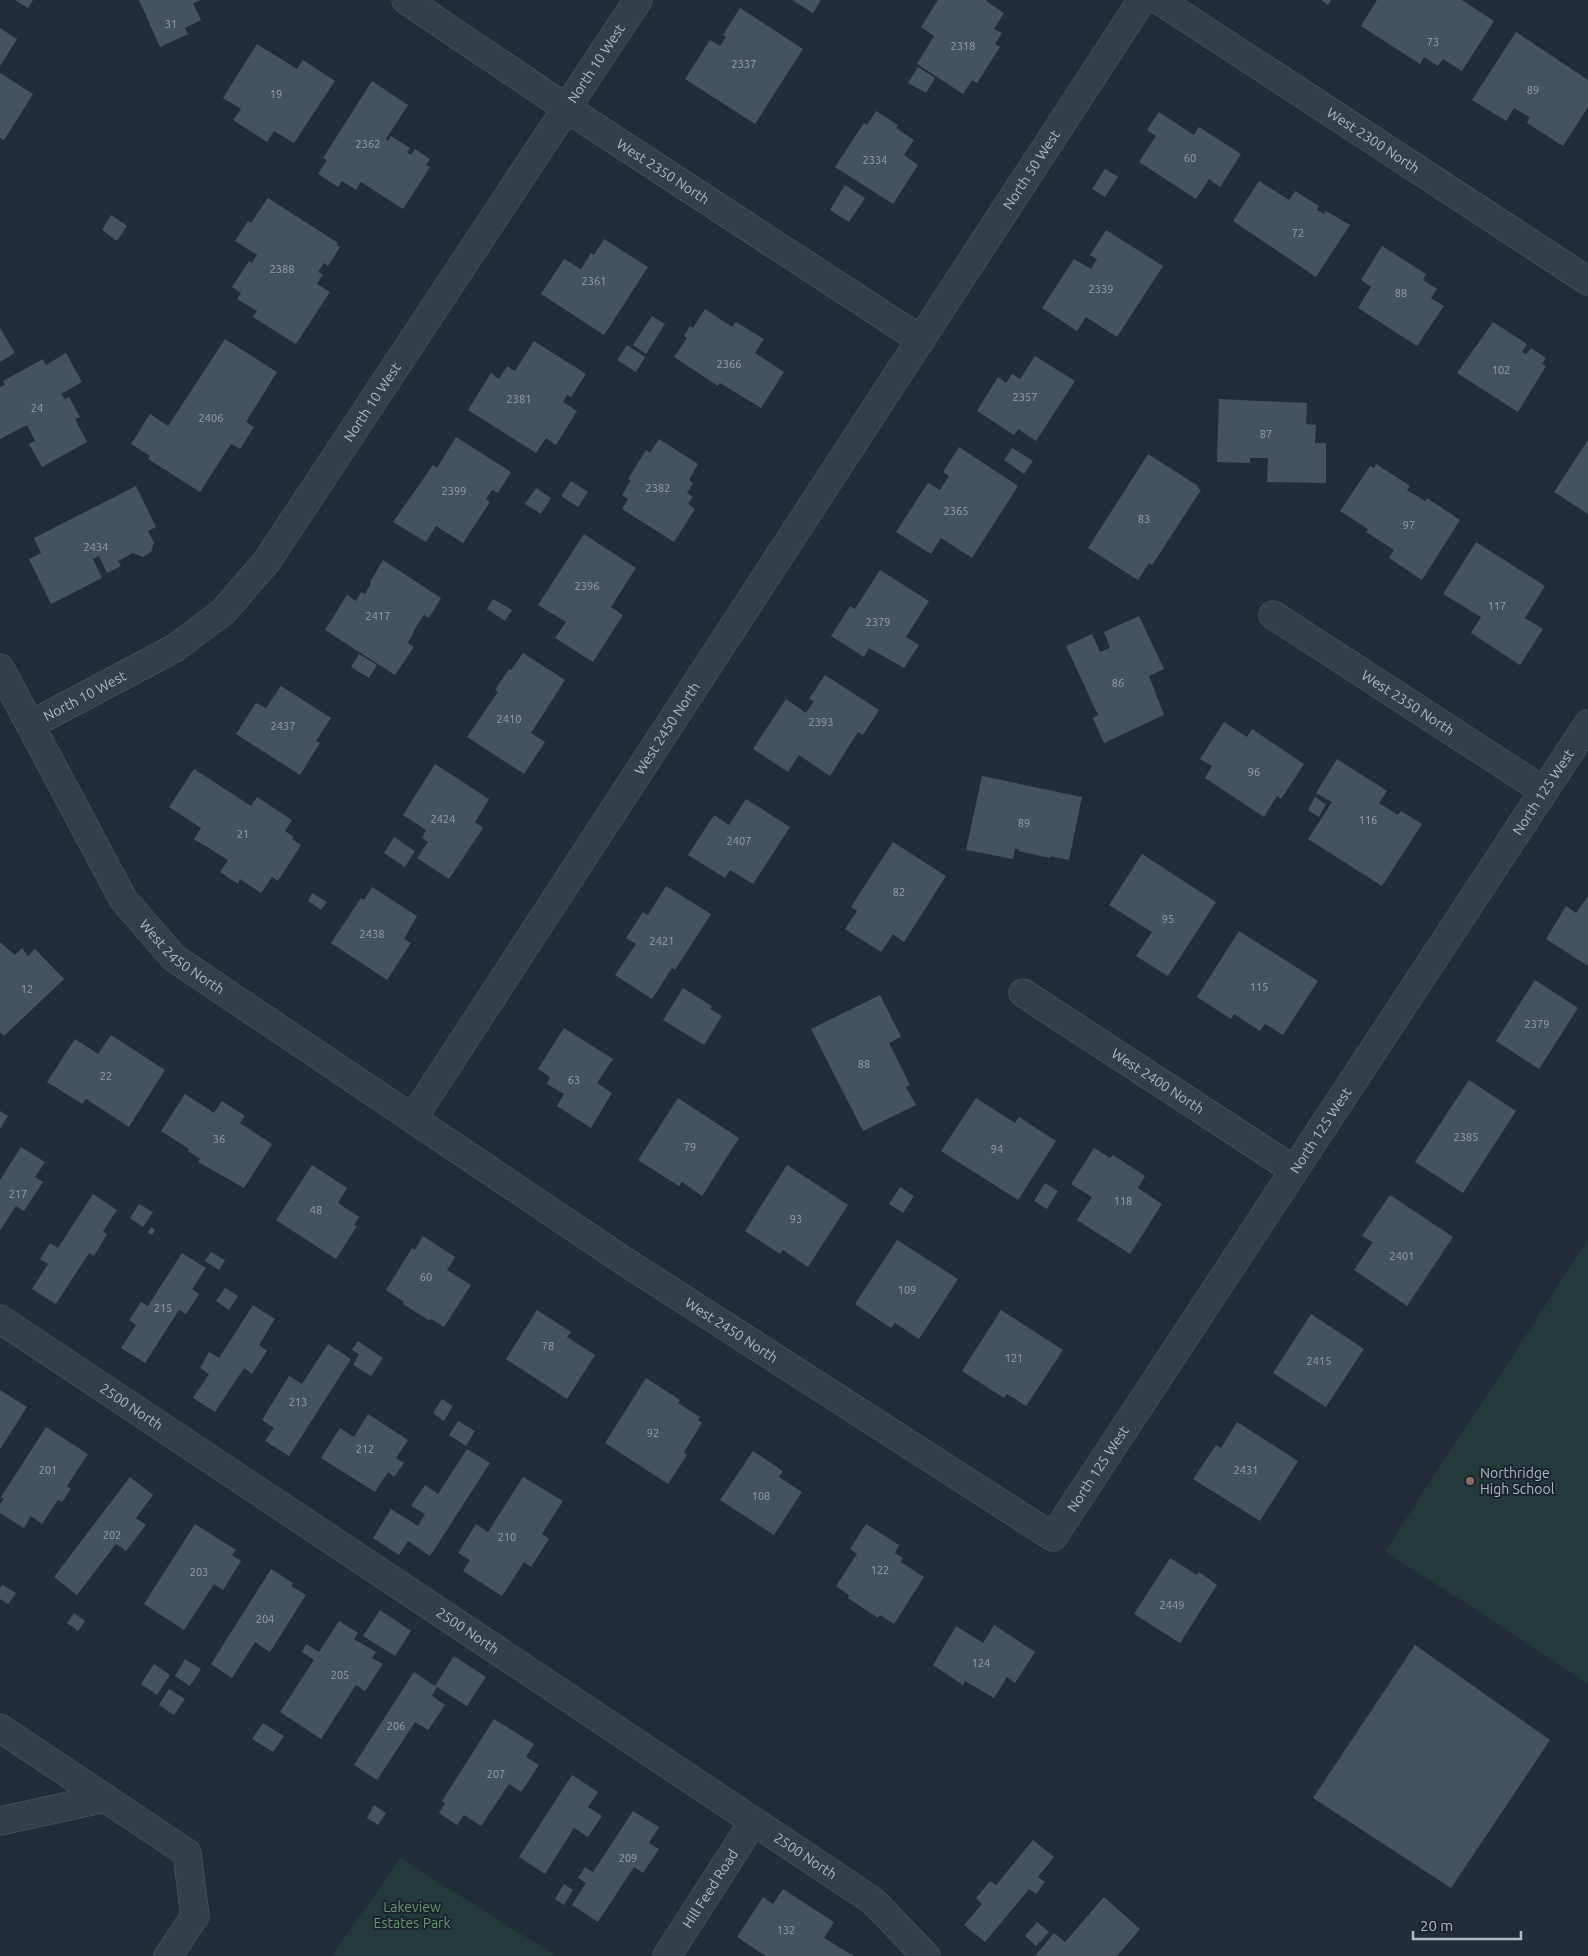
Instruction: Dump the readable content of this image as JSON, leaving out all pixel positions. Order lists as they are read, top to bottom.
{
  "streets": {
    "street": [
      "North 10 West",
      "West 2300 North",
      "North 50 West",
      "West 2350 North",
      "West 2450 North",
      "North 125 West",
      "West 2400 North",
      "2500 North",
      "Hill Feed Road"
    ]
  },
  "crossings": [
    ["North 10 West", "West 2350 North"],
    ["North 10 West", "West 2450 North"],
    ["North 50 West", "West 2350 North"],
    ["North 50 West", "West 2450 North"],
    ["West 2350 North", "West 2450 North"],
    ["West 2350 North", "North 125 West"],
    ["West 2450 North", "North 125 West"],
    ["North 125 West", "West 2400 North"],
    ["2500 North", "Hill Feed Road"]
  ],
  "parks": ["Lakeview Estates Park"],
  "places": ["Northridge High School"],
  "house_numbers": [
    "31",
    "73",
    "2318",
    "2337",
    "89",
    "19",
    "2362",
    "60",
    "2334",
    "72",
    "2388",
    "2361",
    "2339",
    "88",
    "2366",
    "102",
    "2357",
    "2381",
    "24",
    "2406",
    "87",
    "2382",
    "2399",
    "2365",
    "83",
    "97",
    "2434",
    "2396",
    "117",
    "2417",
    "2379",
    "86",
    "2410",
    "2393",
    "2437",
    "96",
    "2424",
    "116",
    "89",
    "21",
    "2407",
    "82",
    "95",
    "2438",
    "2421",
    "115",
    "12",
    "2379",
    "88",
    "22",
    "63",
    "2385",
    "36",
    "79",
    "94",
    "217",
    "118",
    "48",
    "93",
    "2401",
    "60",
    "109",
    "215",
    "78",
    "121",
    "2415",
    "213",
    "92",
    "212",
    "201",
    "2431",
    "108",
    "202",
    "210",
    "122",
    "203",
    "2449",
    "204",
    "124",
    "205",
    "206",
    "207",
    "209",
    "132"
  ],
  "scale_bar": "20 m"
}
